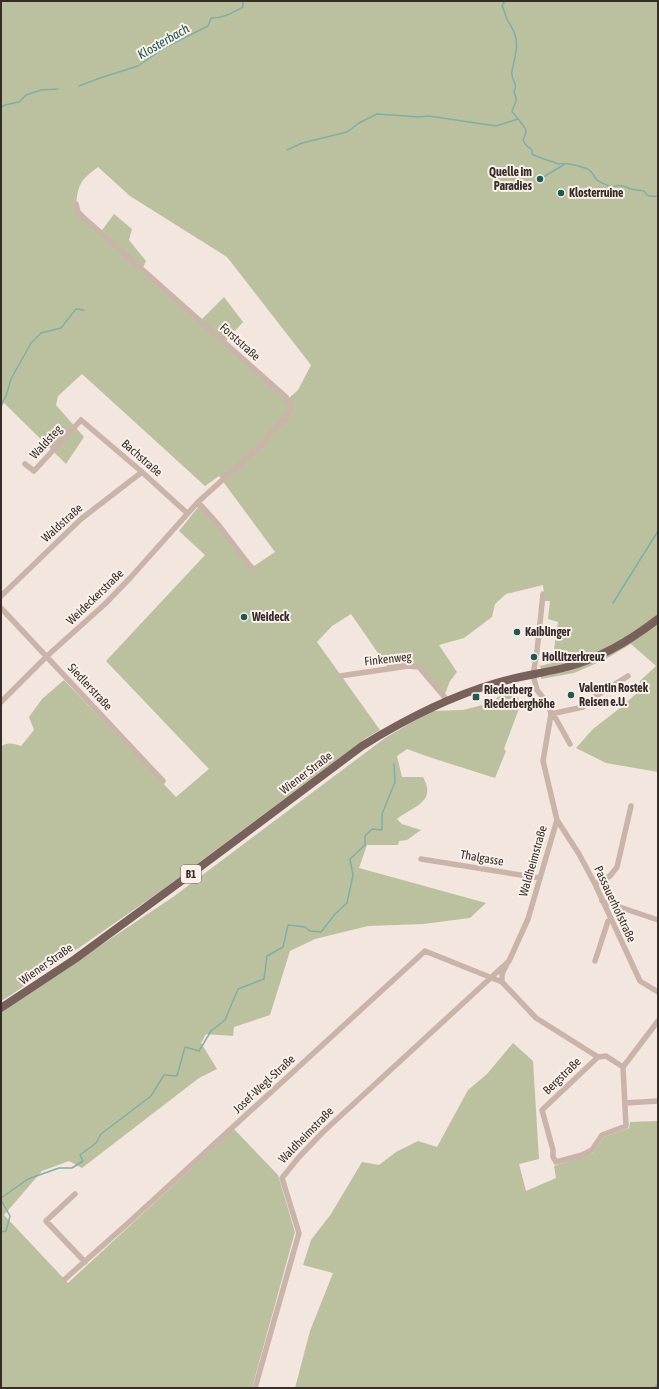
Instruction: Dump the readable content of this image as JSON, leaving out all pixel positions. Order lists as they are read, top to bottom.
{
  "streets": {
    "main road": ["Wiener Straße", "B1"],
    "street": [
      "Forststraße",
      "Waldsteg",
      "Bachstraße",
      "Waldstraße",
      "Weideckerstraße",
      "Finkenweg",
      "Siedlerstraße",
      "Thalgasse",
      "Waldheimstraße",
      "Passauerhofstraße",
      "Bergstraße",
      "Josef-Wegl-Straße"
    ]
  },
  "crossings": [
    ["Forststraße", "Weideckerstraße"],
    ["Waldsteg", "Bachstraße"],
    ["Bachstraße", "Waldstraße"],
    ["Bachstraße", "Weideckerstraße"],
    ["Weideckerstraße", "Siedlerstraße"],
    ["Finkenweg", "Wiener Straße"],
    ["Thalgasse", "Waldheimstraße"],
    ["Waldheimstraße", "Passauerhofstraße"],
    ["Waldheimstraße", "Bergstraße"],
    ["Waldheimstraße", "Josef-Wegl-Straße"],
    ["Bergstraße", "Josef-Wegl-Straße"]
  ],
  "water": ["Klosterbach"],
  "places": {
    "other": [
      "Quelle im Paradies",
      "Klosterruine",
      "Weideck",
      "Kaiblinger",
      "Hollitzerkreuz",
      "Valentin Rostek Reisen e.U."
    ],
    "transit": ["Riederberg Riederberghöhe"]
  }
}
